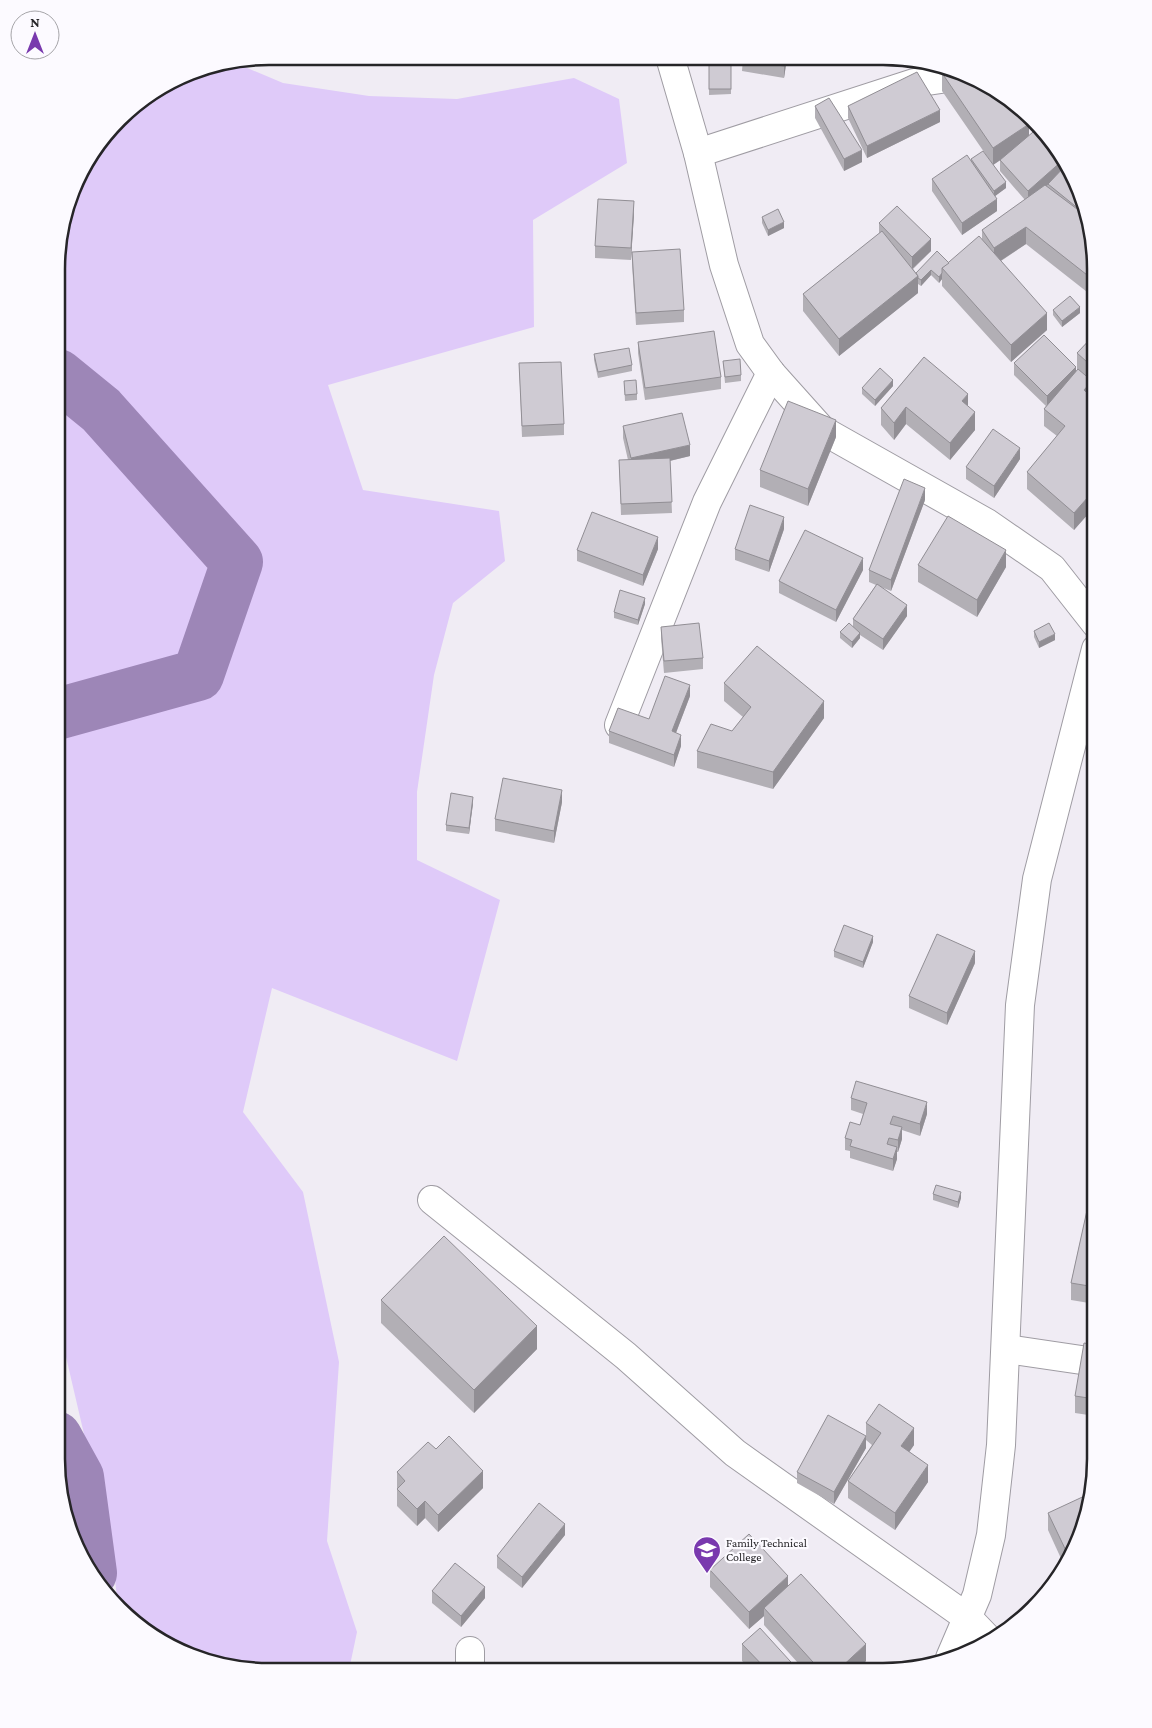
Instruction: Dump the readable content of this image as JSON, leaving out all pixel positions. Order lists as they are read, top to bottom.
{
  "places": {
    "school or university": ["Family Technical College"]
  },
  "north": "top"
}
